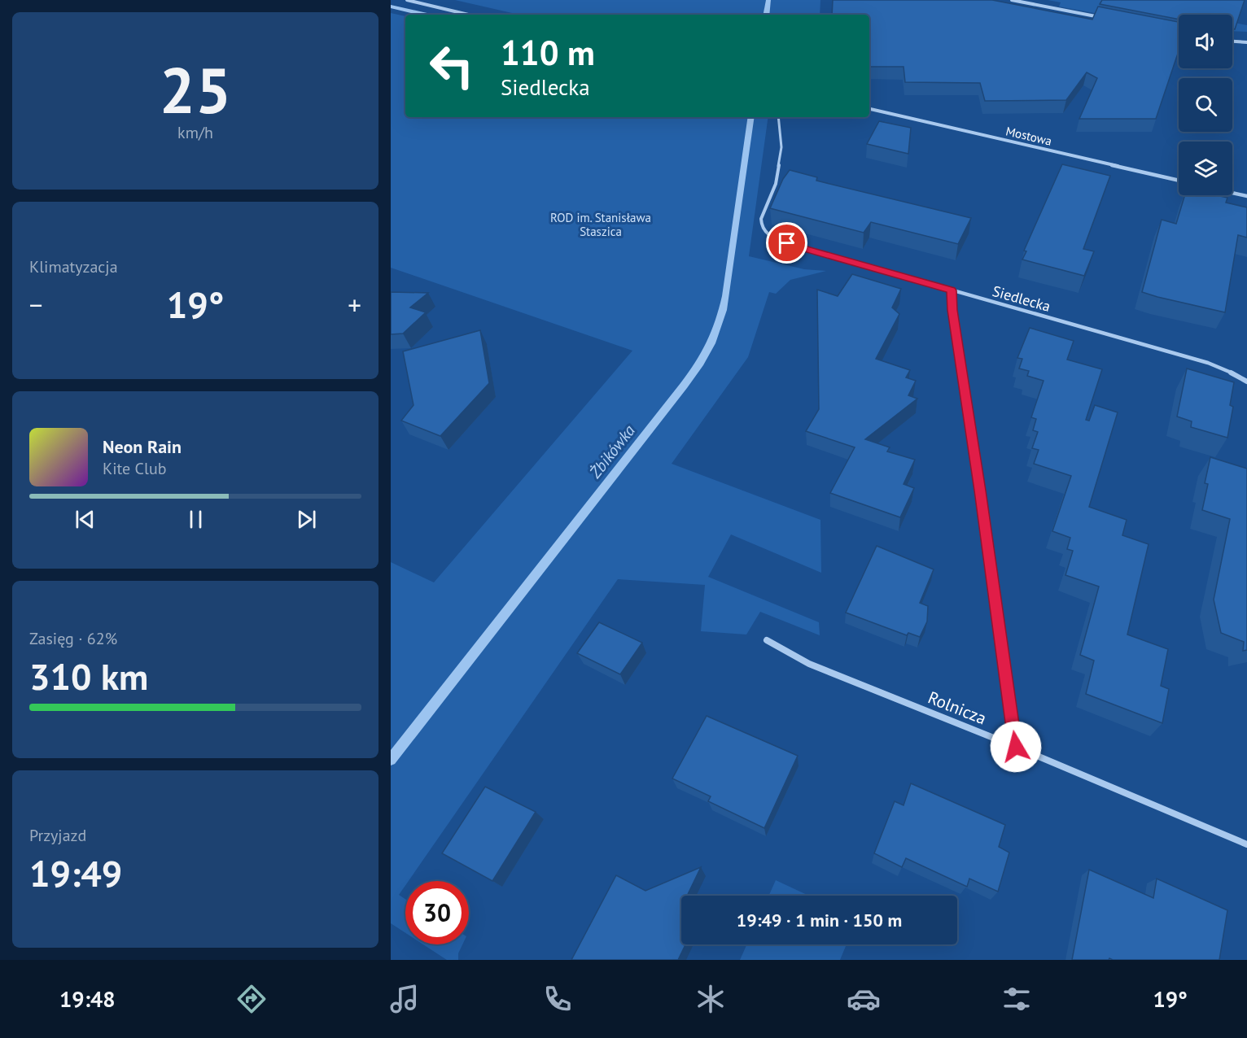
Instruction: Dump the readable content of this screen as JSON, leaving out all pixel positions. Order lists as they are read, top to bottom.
{
  "streets": {
    "street": ["Mostowa", "Siedlecka", "Rolnicza"]
  },
  "water": ["Żbikówka"],
  "parks": ["ROD im. Stanisława Staszica"],
  "page": {
    "tile": [
      ["25", "km/h"],
      "Klimatyzacja",
      ["Zasięg · 62%", "310 km"],
      ["Przyjazd", "19:49"]
    ],
    "turn": ["110 m", "Siedlecka"],
    "heat": ["−", "19°", "+"],
    "song": ["Neon Rain", "Kite Club"],
    "limit": "30",
    "trip": "19:49 · 1 min · 150 m",
    "tabs": ["19:48", "19°"]
  }
}
